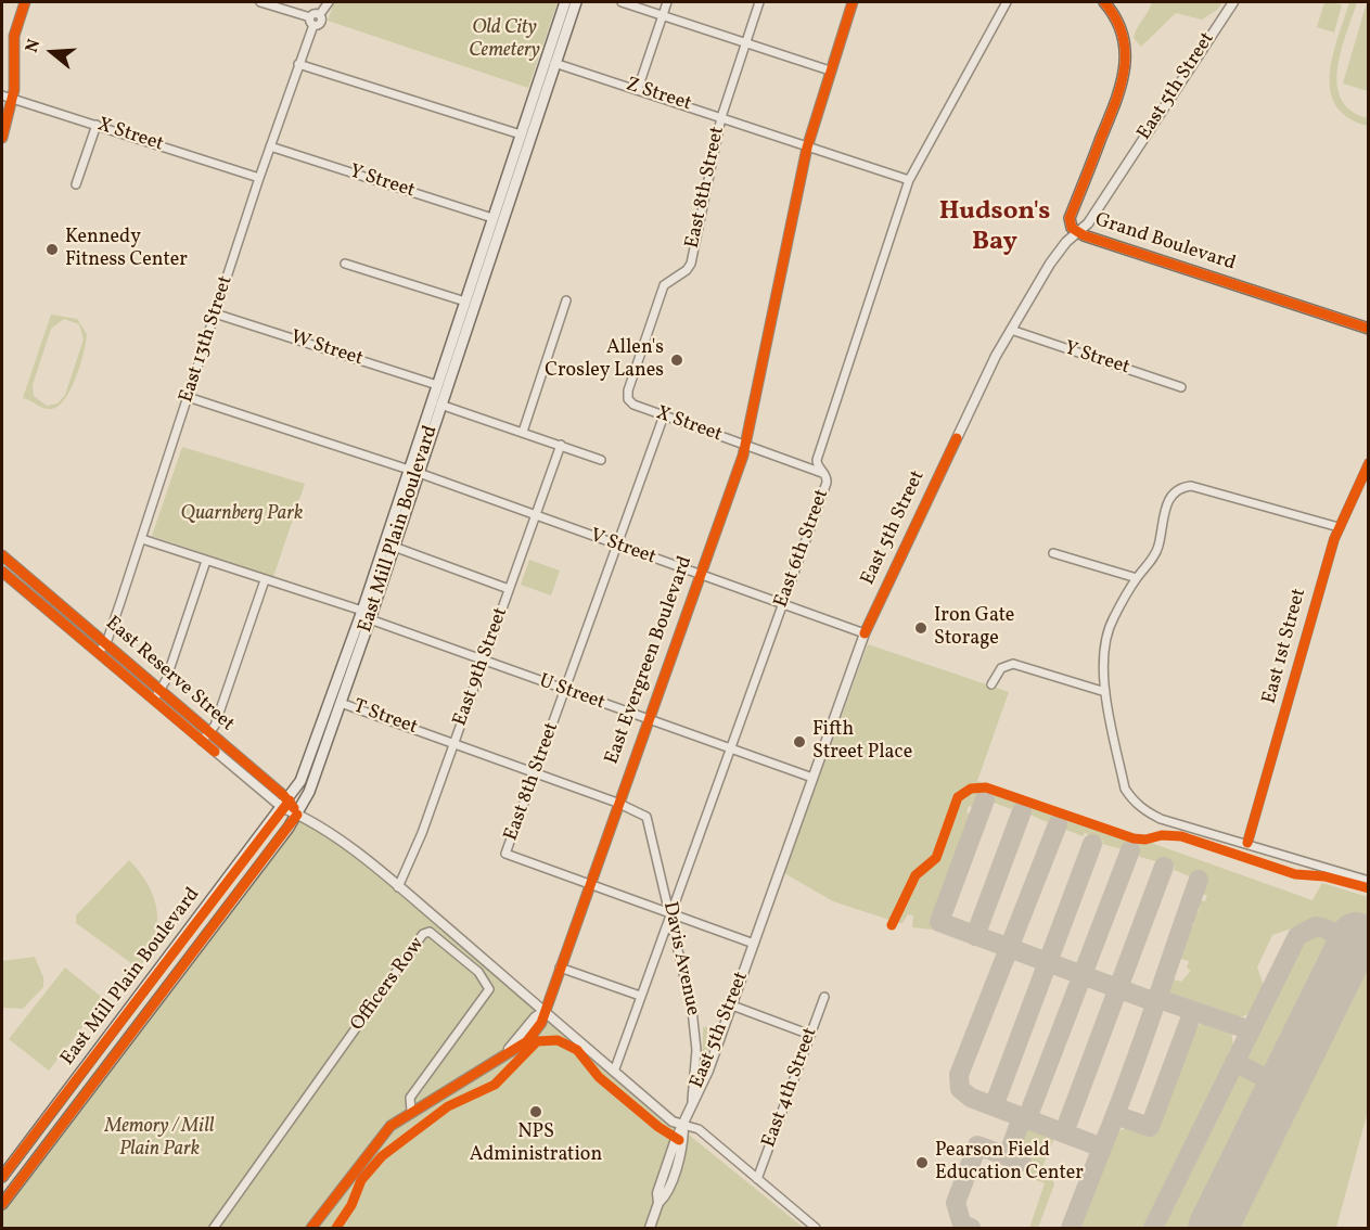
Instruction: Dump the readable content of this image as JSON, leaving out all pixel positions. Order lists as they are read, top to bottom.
{
  "streets": {
    "main road": ["Grand Boulevard", "East Mill Plain Boulevard"],
    "street": [
      "East 5th Street",
      "Z Street",
      "X Street",
      "Y Street",
      "East 8th Street",
      "East 13th Street",
      "W Street",
      "V Street",
      "East 6th Street",
      "East 1st Street",
      "East Evergreen Boulevard",
      "East 9th Street",
      "East Reserve Street",
      "U Street",
      "T Street",
      "Davis Avenue",
      "Officers Row",
      "East 4th Street"
    ]
  },
  "crossings": [
    ["East 5th Street", "Y Street"],
    ["East 5th Street", "Grand Boulevard"],
    ["East 5th Street", "V Street"],
    ["East 5th Street", "U Street"],
    ["East 5th Street", "Davis Avenue"],
    ["Z Street", "East 8th Street"],
    ["Z Street", "East Mill Plain Boulevard"],
    ["Z Street", "East 6th Street"],
    ["Z Street", "East Evergreen Boulevard"],
    ["X Street", "East 8th Street"],
    ["X Street", "East 13th Street"],
    ["X Street", "East 6th Street"],
    ["X Street", "East Evergreen Boulevard"],
    ["Y Street", "East 13th Street"],
    ["Y Street", "East Mill Plain Boulevard"],
    ["East 8th Street", "V Street"],
    ["East 8th Street", "East Evergreen Boulevard"],
    ["East 8th Street", "U Street"],
    ["East 8th Street", "T Street"],
    ["East 13th Street", "W Street"],
    ["East 13th Street", "V Street"],
    ["East 13th Street", "East Reserve Street"],
    ["East 13th Street", "U Street"],
    ["W Street", "East Mill Plain Boulevard"],
    ["East Mill Plain Boulevard", "V Street"],
    ["East Mill Plain Boulevard", "East Reserve Street"],
    ["East Mill Plain Boulevard", "U Street"],
    ["East Mill Plain Boulevard", "T Street"],
    ["V Street", "East 6th Street"],
    ["V Street", "East Evergreen Boulevard"],
    ["V Street", "East 9th Street"],
    ["East 6th Street", "U Street"],
    ["East 6th Street", "Davis Avenue"],
    ["East Evergreen Boulevard", "U Street"],
    ["East Evergreen Boulevard", "T Street"],
    ["East Evergreen Boulevard", "Officers Row"],
    ["East 9th Street", "U Street"],
    ["East 9th Street", "T Street"],
    ["T Street", "Davis Avenue"]
  ],
  "districts": ["Hudson's Bay"],
  "parks": ["Old City Cemetery", "Quarnberg Park", "Memory / Mill Plain Park"],
  "places": [
    "Kennedy Fitness Center",
    "Allen's Crosley Lanes",
    "Iron Gate Storage",
    "Fifth Street Place",
    "NPS Administration",
    "Pearson Field Education Center"
  ],
  "north": "left"
}
